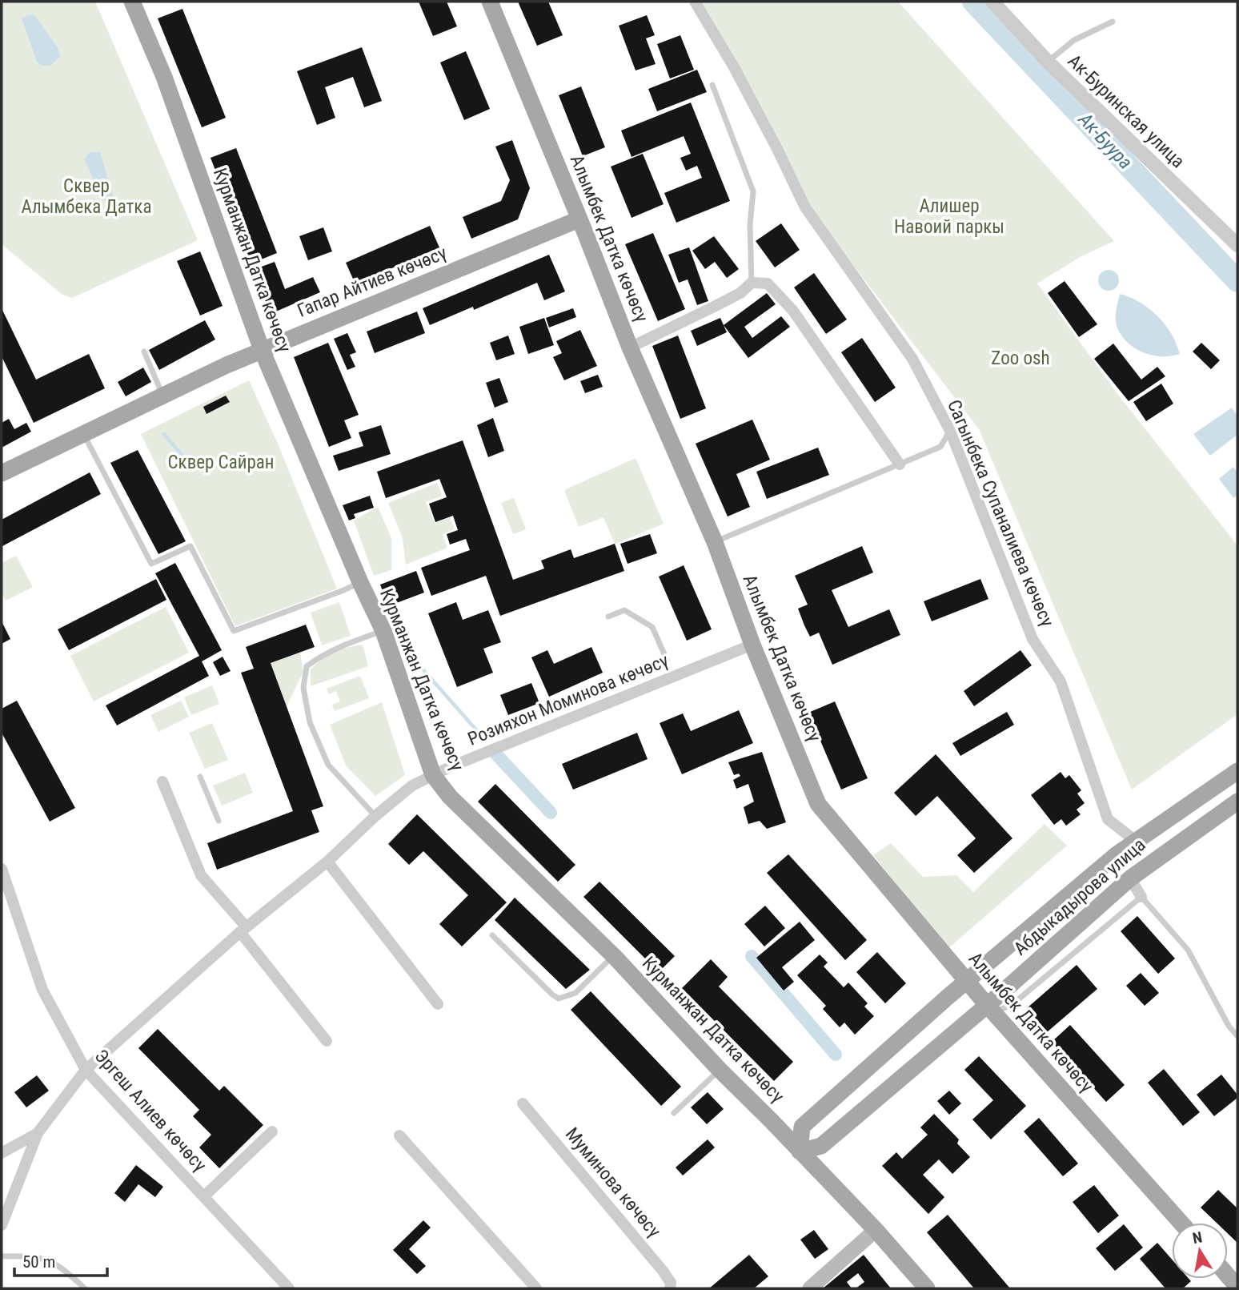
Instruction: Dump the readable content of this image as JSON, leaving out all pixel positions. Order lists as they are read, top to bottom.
{
  "streets": {
    "main road": [
      "Алымбек Датка көчөсү",
      "Курманжан Датка көчөсү",
      "Гапар Айтиев көчөсү",
      "Абдыкадырова улица"
    ],
    "street": [
      "Ак-Буринская улица",
      "Сагынбека Супаналиева көчөсү",
      "Розияхон Моминова көчөсү",
      "Эргеш Алиев көчөсү",
      "Муминова көчөсү"
    ]
  },
  "crossings": [
    ["Алымбек Датка көчөсү", "Гапар Айтиев көчөсү"],
    ["Алымбек Датка көчөсү", "Розияхон Моминова көчөсү"],
    ["Алымбек Датка көчөсү", "Абдыкадырова улица"],
    ["Курманжан Датка көчөсү", "Гапар Айтиев көчөсү"],
    ["Курманжан Датка көчөсү", "Розияхон Моминова көчөсү"],
    ["Курманжан Датка көчөсү", "Абдыкадырова улица"],
    ["Розияхон Моминова көчөсү", "Эргеш Алиев көчөсү"]
  ],
  "water": ["Ак-Буура"],
  "parks": [
    "Сквер Алымбека Датка",
    "Алишер Навоий паркы",
    "Zoo osh",
    "Сквер Сайран"
  ],
  "scale_bar": "50 m",
  "north": "top"
}
